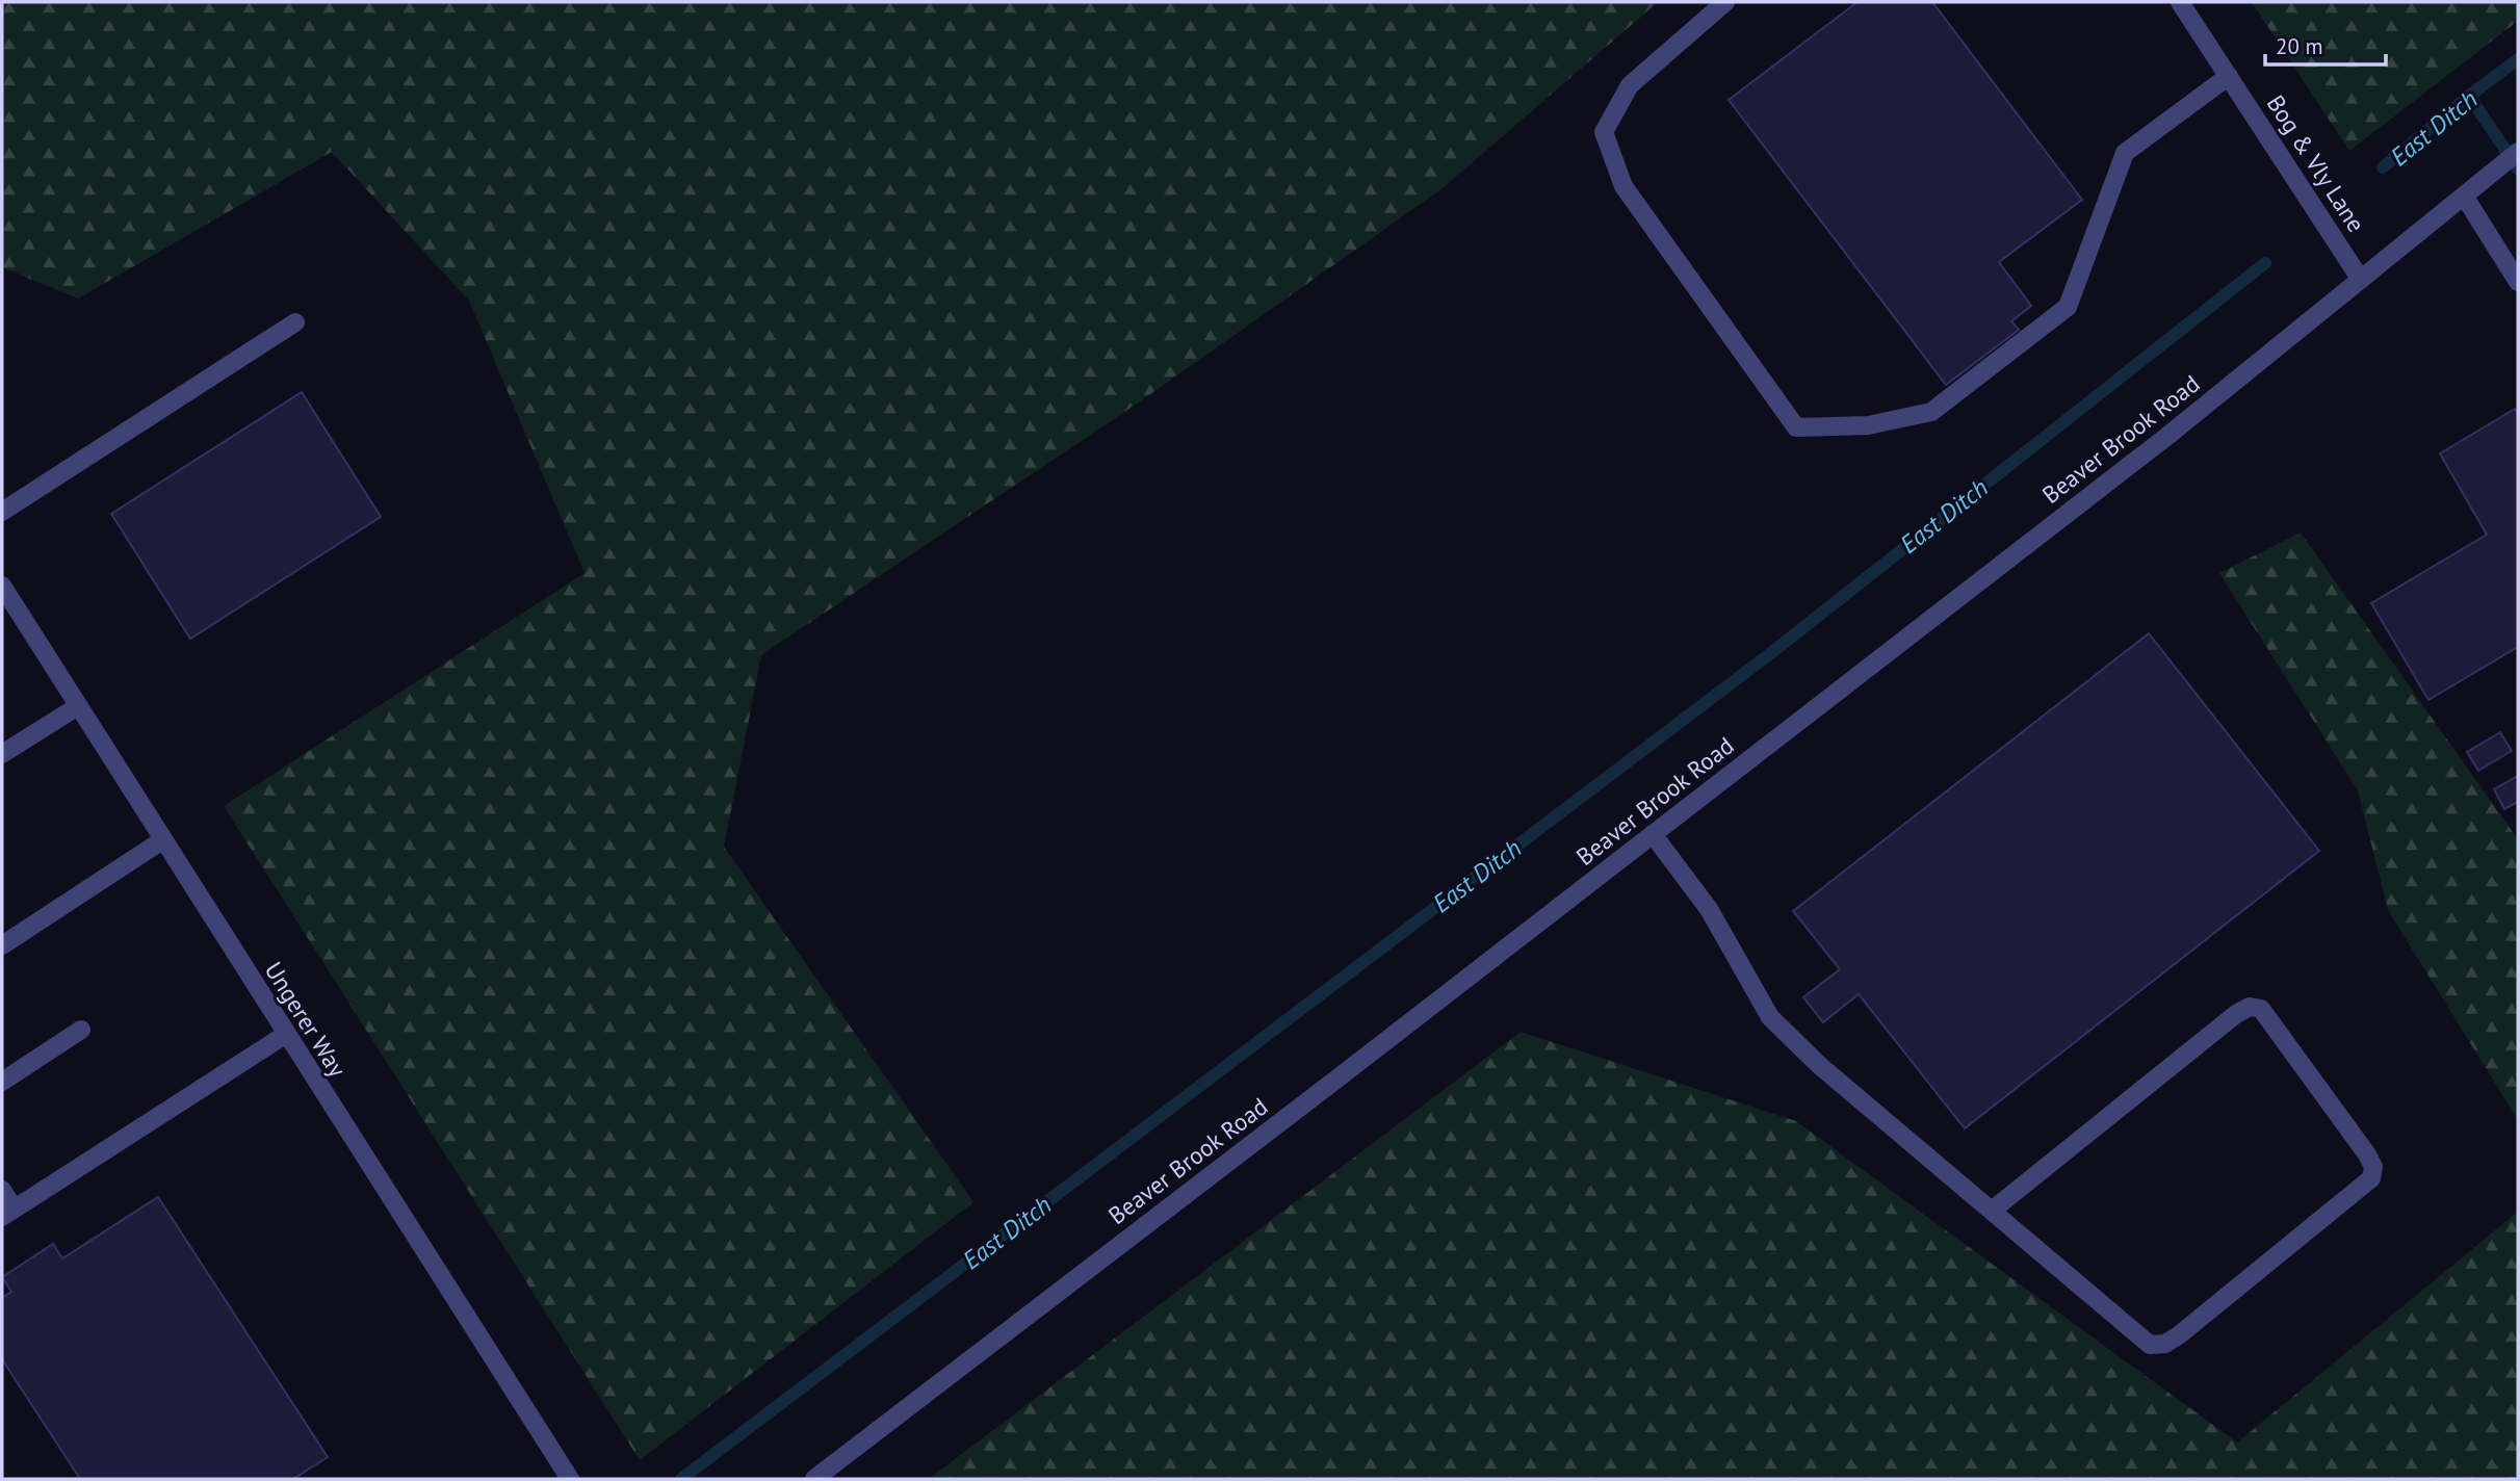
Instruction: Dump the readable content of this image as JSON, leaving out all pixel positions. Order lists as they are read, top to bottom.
{
  "streets": {
    "street": ["Bog & Vly Lane", "Beaver Brook Road", "Ungerer Way"]
  },
  "crossings": [
    ["Bog & Vly Lane", "Beaver Brook Road"]
  ],
  "water": ["East Ditch"],
  "scale_bar": "20 m"
}
